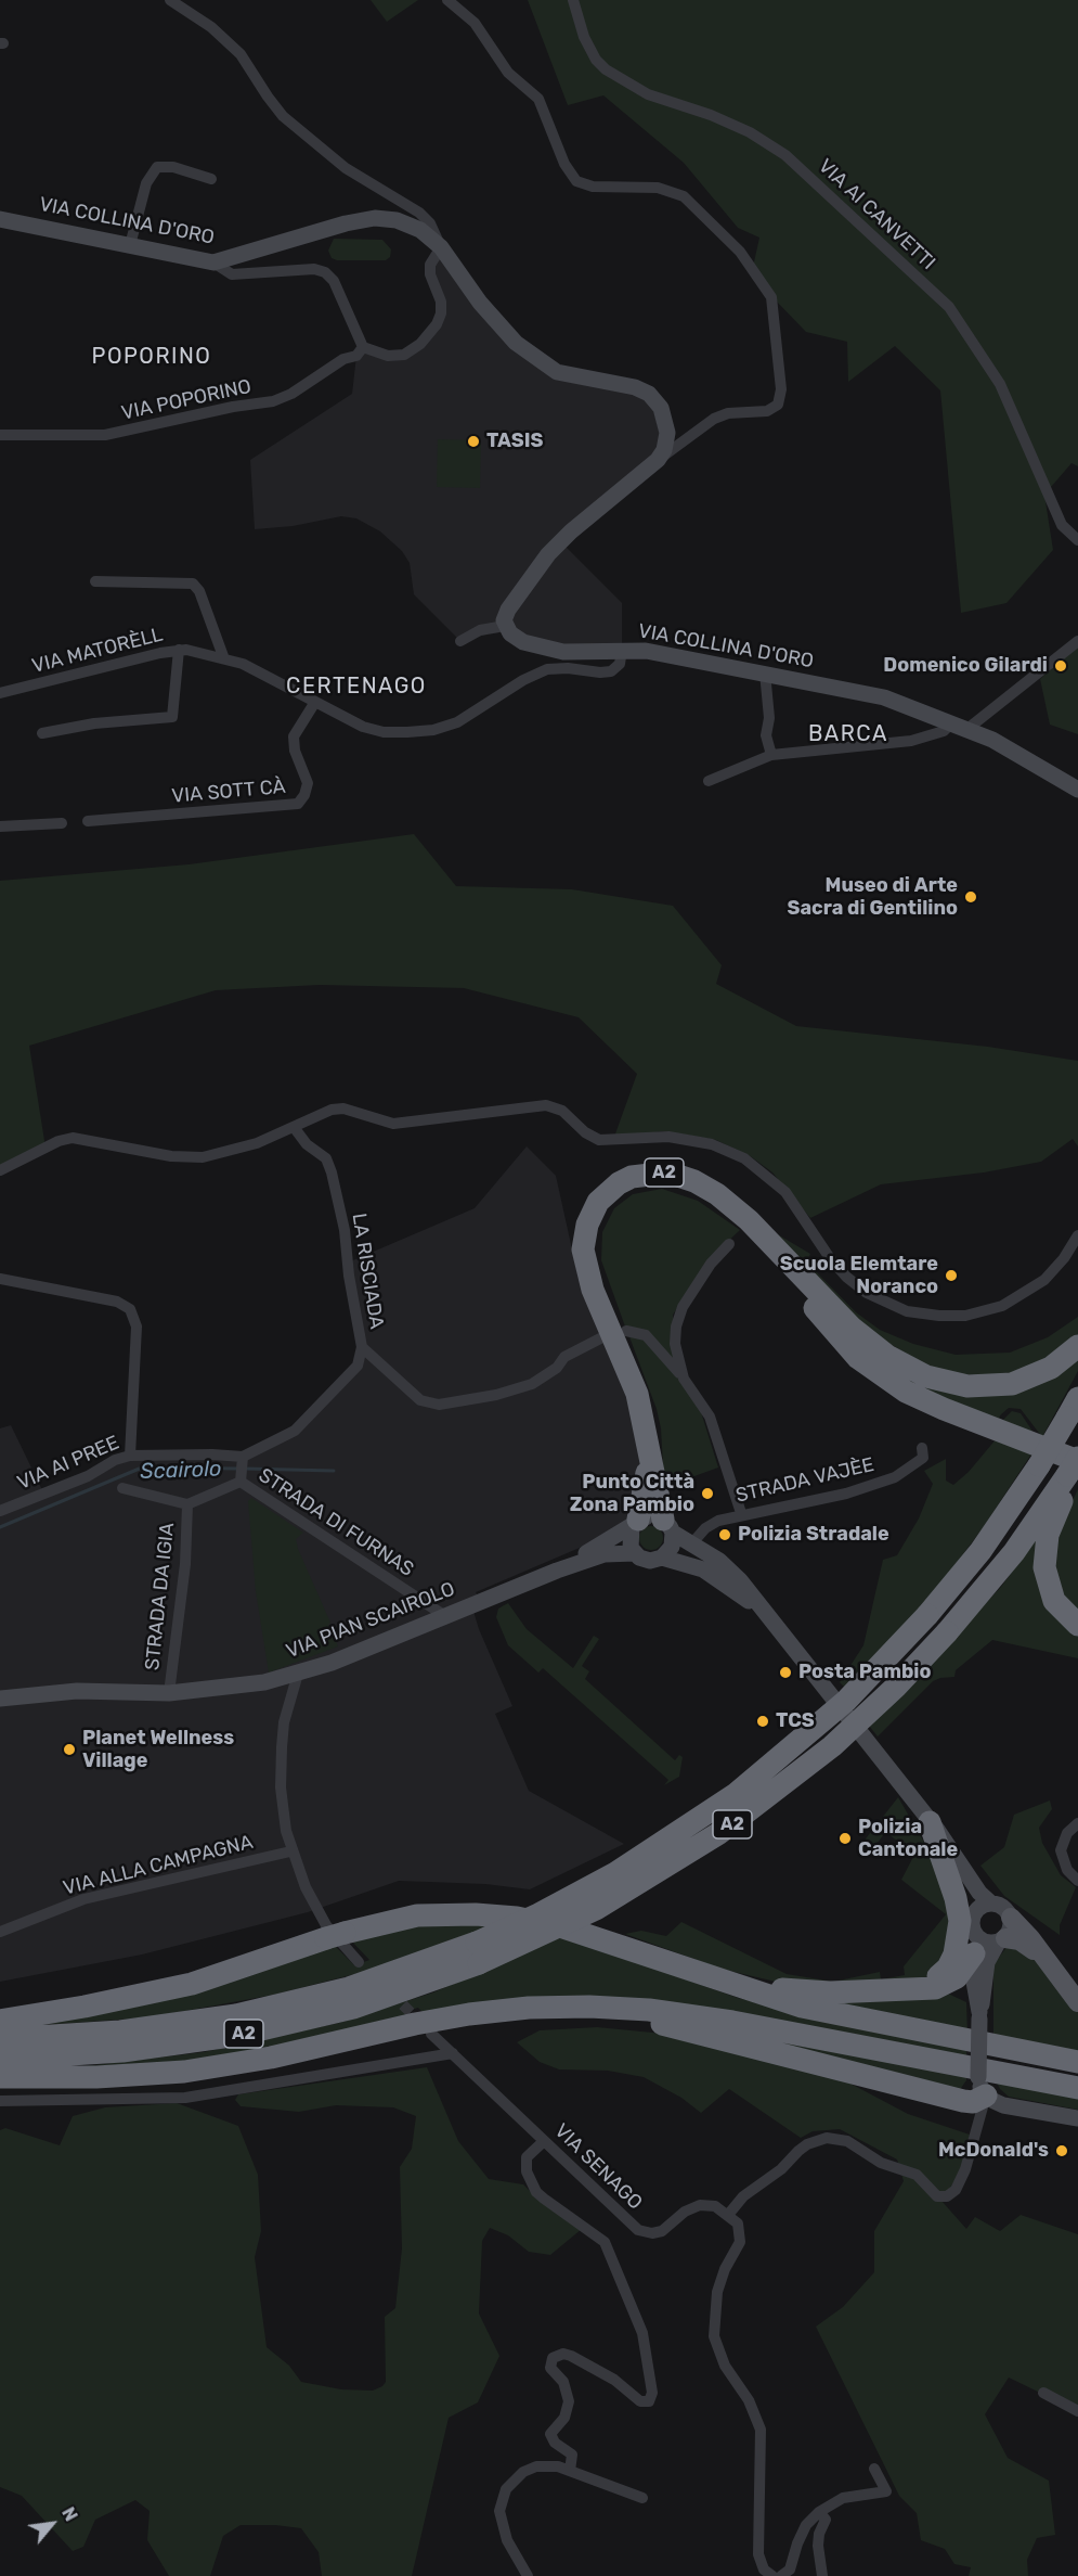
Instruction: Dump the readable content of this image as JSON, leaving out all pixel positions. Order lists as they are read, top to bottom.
{
  "streets": {
    "highway": ["A2"],
    "main road": ["VIA COLLINA D'ORO", "VIA PIAN SCAIROLO"],
    "street": [
      "VIA AI CANVETTI",
      "VIA POPORINO",
      "VIA MATORÈLL",
      "VIA SOTT CÀ",
      "LA RISCIADA",
      "VIA AI PREE",
      "STRADA VAJÈE",
      "STRADA DI FURNAS",
      "STRADA DA IGIA",
      "VIA ALLA CAMPAGNA",
      "VIA SENAGO"
    ]
  },
  "crossings": [
    ["VIA COLLINA D'ORO", "VIA MATORÈLL"],
    ["VIA MATORÈLL", "VIA SOTT CÀ"],
    ["A2", "VIA PIAN SCAIROLO"],
    ["LA RISCIADA", "VIA AI PREE"],
    ["STRADA DI FURNAS", "STRADA DA IGIA"],
    ["STRADA DI FURNAS", "VIA PIAN SCAIROLO"],
    ["STRADA DA IGIA", "VIA PIAN SCAIROLO"]
  ],
  "districts": ["POPORINO", "CERTENAGO", "BARCA"],
  "water": ["Scairolo"],
  "places": [
    "TASIS",
    "Domenico Gilardi",
    "Museo di Arte Sacra di Gentilino",
    "Scuola Elemtare Noranco",
    "Punto Città Zona Pambio",
    "Polizia Stradale",
    "Posta Pambio",
    "TCS",
    "Planet Wellness Village",
    "Polizia Cantonale",
    "McDonald's"
  ],
  "north": "top right"
}
